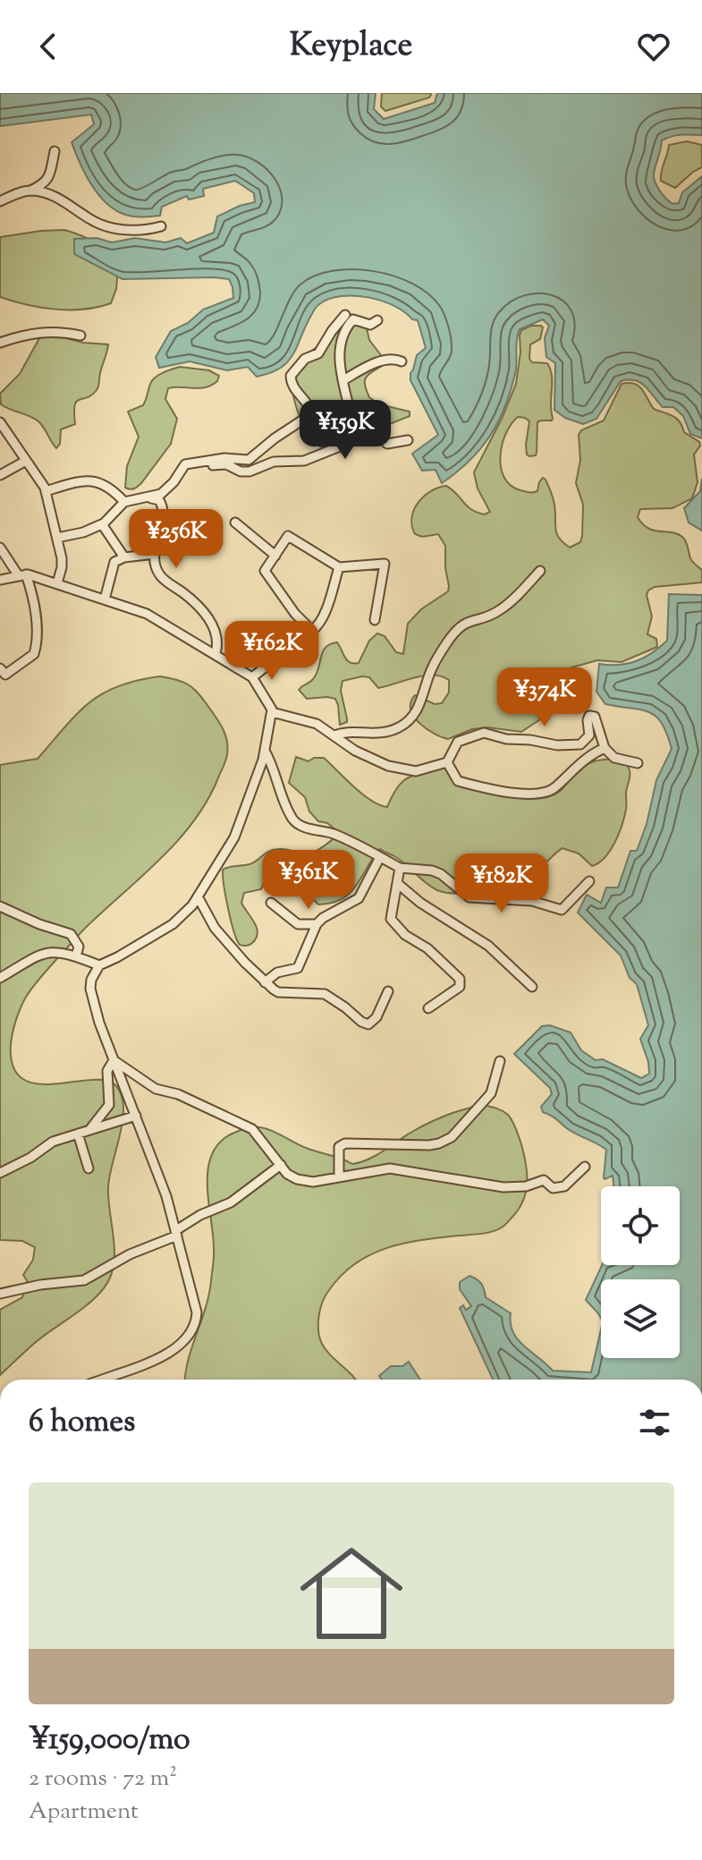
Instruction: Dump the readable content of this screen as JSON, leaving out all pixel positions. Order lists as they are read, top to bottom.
{
  "page": {
    "header": "Keyplace",
    "price": [
      "¥159K",
      "¥256K",
      "¥162K",
      "¥374K",
      "¥361K",
      "¥182K"
    ],
    "heading": "6 homes",
    "list": [
      {
        "name": "¥159,000/mo",
        "note": "2 rooms · 72 m² · Apartment"
      }
    ]
  }
}
